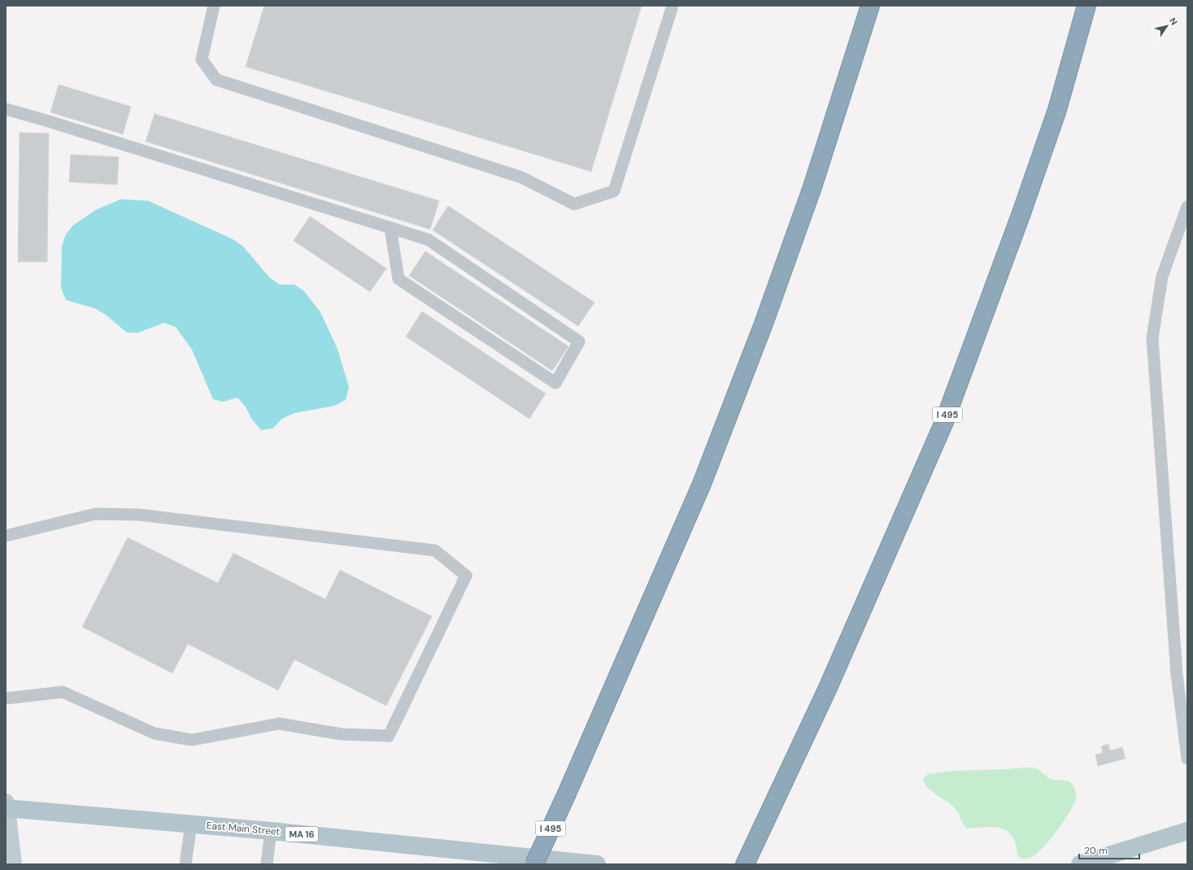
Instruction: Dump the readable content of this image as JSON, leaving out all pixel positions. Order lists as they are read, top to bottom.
{
  "streets": {
    "highway": ["I 495"],
    "main road": ["East Main Street", "MA 16"]
  },
  "scale_bar": "20 m",
  "north": "top right"
}
